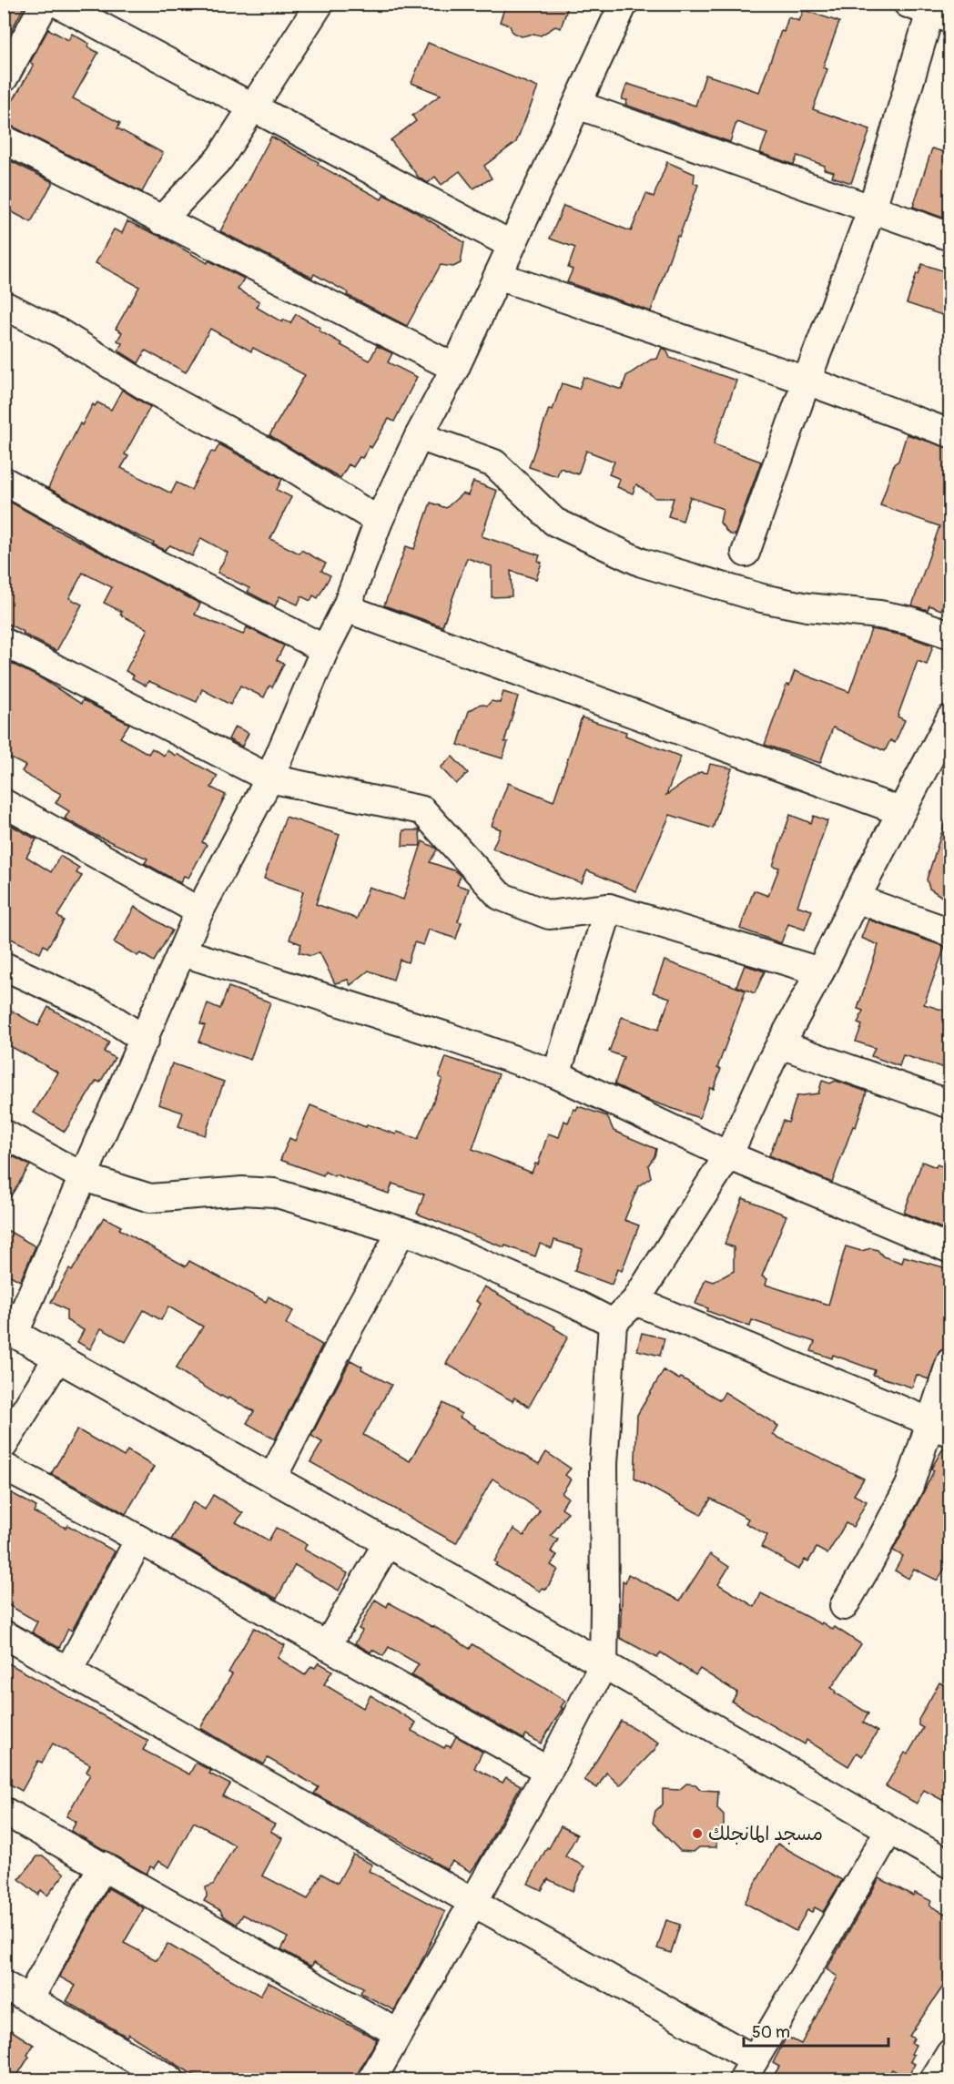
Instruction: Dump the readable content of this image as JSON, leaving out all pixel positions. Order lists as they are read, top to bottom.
{
  "places": ["مسجد المانجلك"],
  "scale_bar": "50 m"
}
